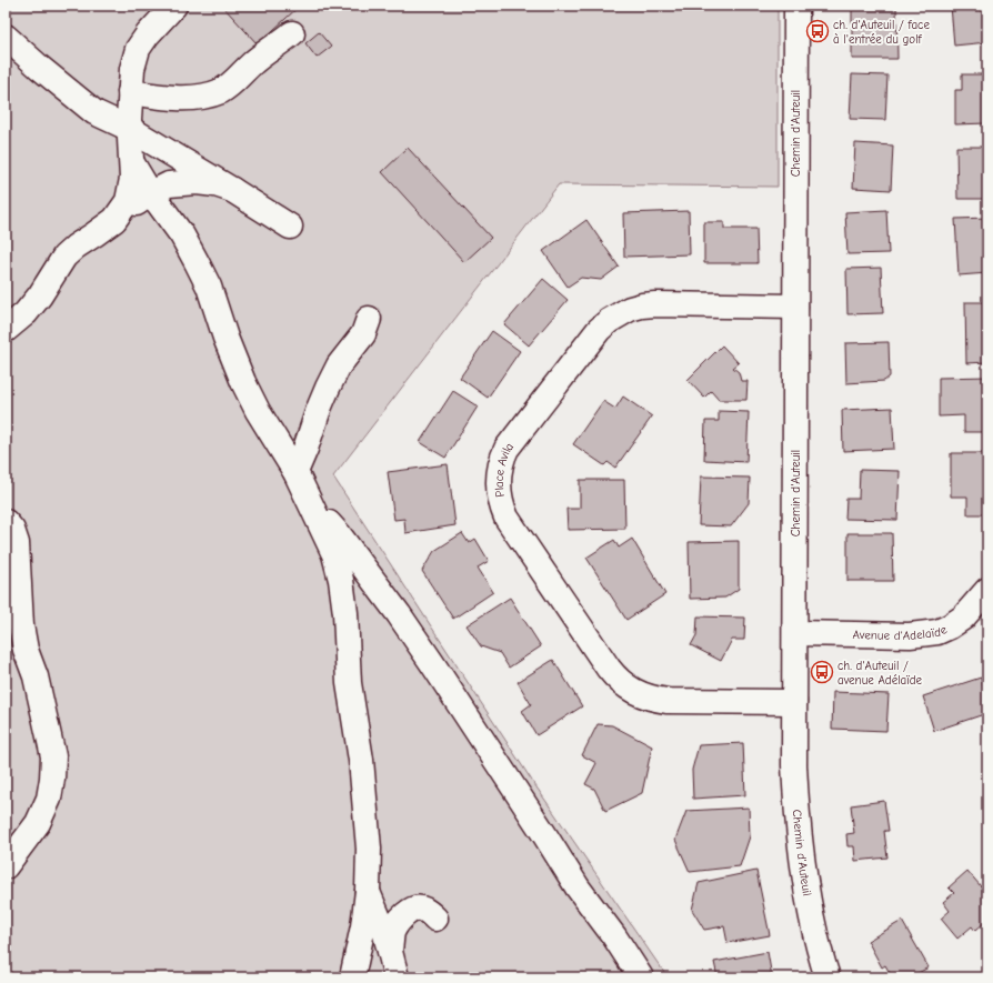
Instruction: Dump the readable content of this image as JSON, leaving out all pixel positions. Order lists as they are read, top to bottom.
{
  "streets": {
    "street": ["Chemin d'Auteuil", "Place Avila", "Avenue d'Adelaïde"]
  },
  "crossings": [
    ["Chemin d'Auteuil", "Place Avila"],
    ["Chemin d'Auteuil", "Avenue d'Adelaïde"]
  ],
  "places": {
    "bus stop": ["ch. d'Auteuil / face à l'entrée du golf", "ch. d'Auteuil / avenue Adélaïde"]
  }
}
